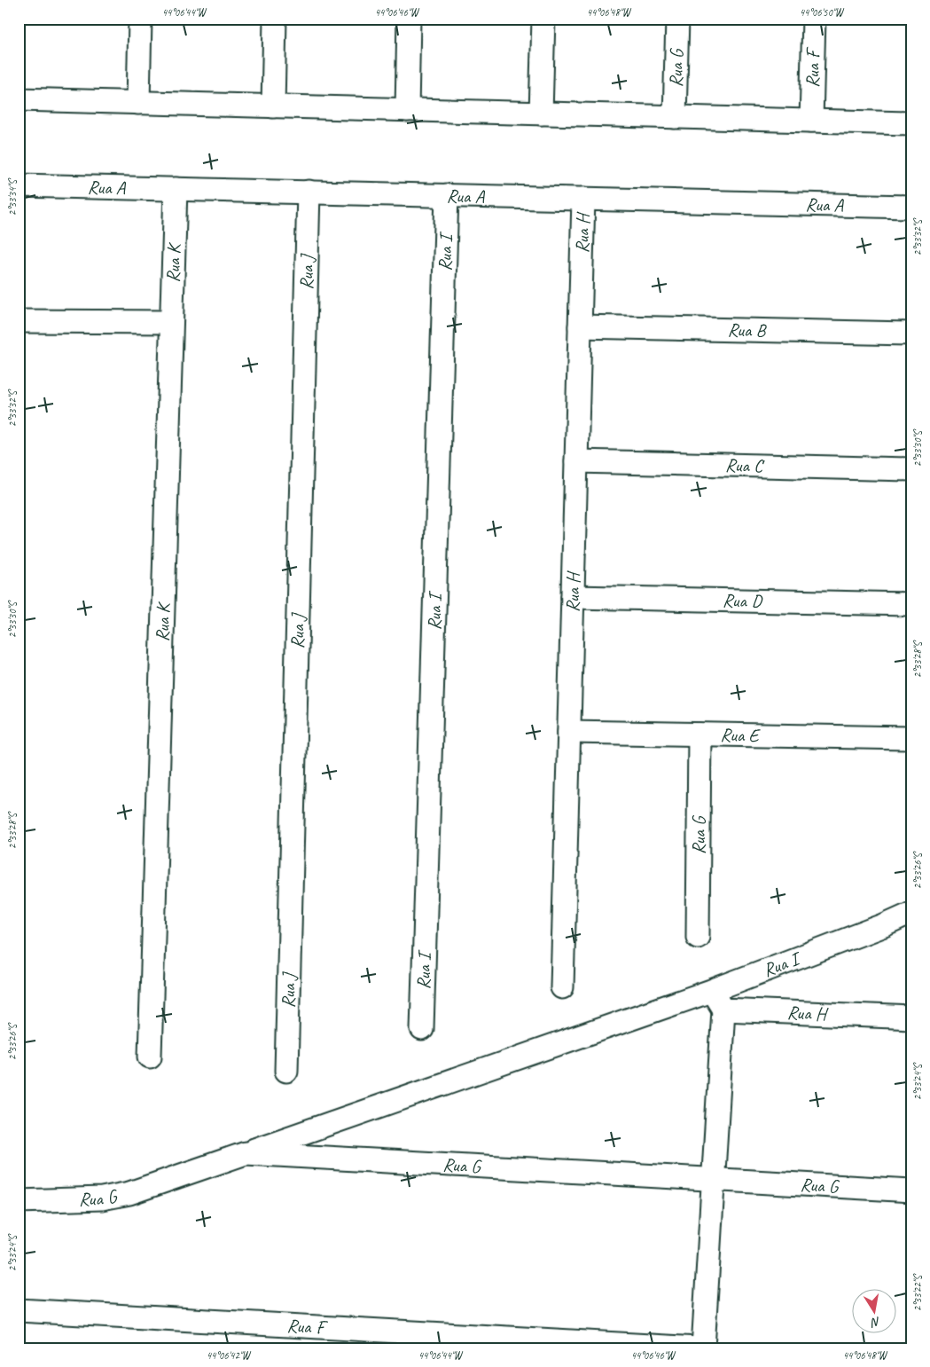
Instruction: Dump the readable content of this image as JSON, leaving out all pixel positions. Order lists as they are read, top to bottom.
{
  "streets": {
    "street": [
      "Rua G",
      "Rua F",
      "Rua A",
      "Rua H",
      "Rua I",
      "Rua K",
      "Rua J",
      "Rua B",
      "Rua C",
      "Rua D",
      "Rua E"
    ]
  },
  "crossings": [
    ["Rua G", "Rua I"],
    ["Rua G", "Rua E"],
    ["Rua A", "Rua H"],
    ["Rua A", "Rua I"],
    ["Rua A", "Rua K"],
    ["Rua A", "Rua J"],
    ["Rua H", "Rua B"],
    ["Rua H", "Rua C"],
    ["Rua H", "Rua D"],
    ["Rua H", "Rua E"]
  ],
  "north": "bottom",
  "coordinates": [
    "44°06'44\"W",
    "44°06'46\"W",
    "44°06'48\"W",
    "44°06'50\"W",
    "2°33'34\"S",
    "2°33'32\"S",
    "2°33'30\"S",
    "2°33'28\"S",
    "2°33'26\"S",
    "2°33'24\"S",
    "2°33'22\"S",
    "44°06'42\"W"
  ]
}
